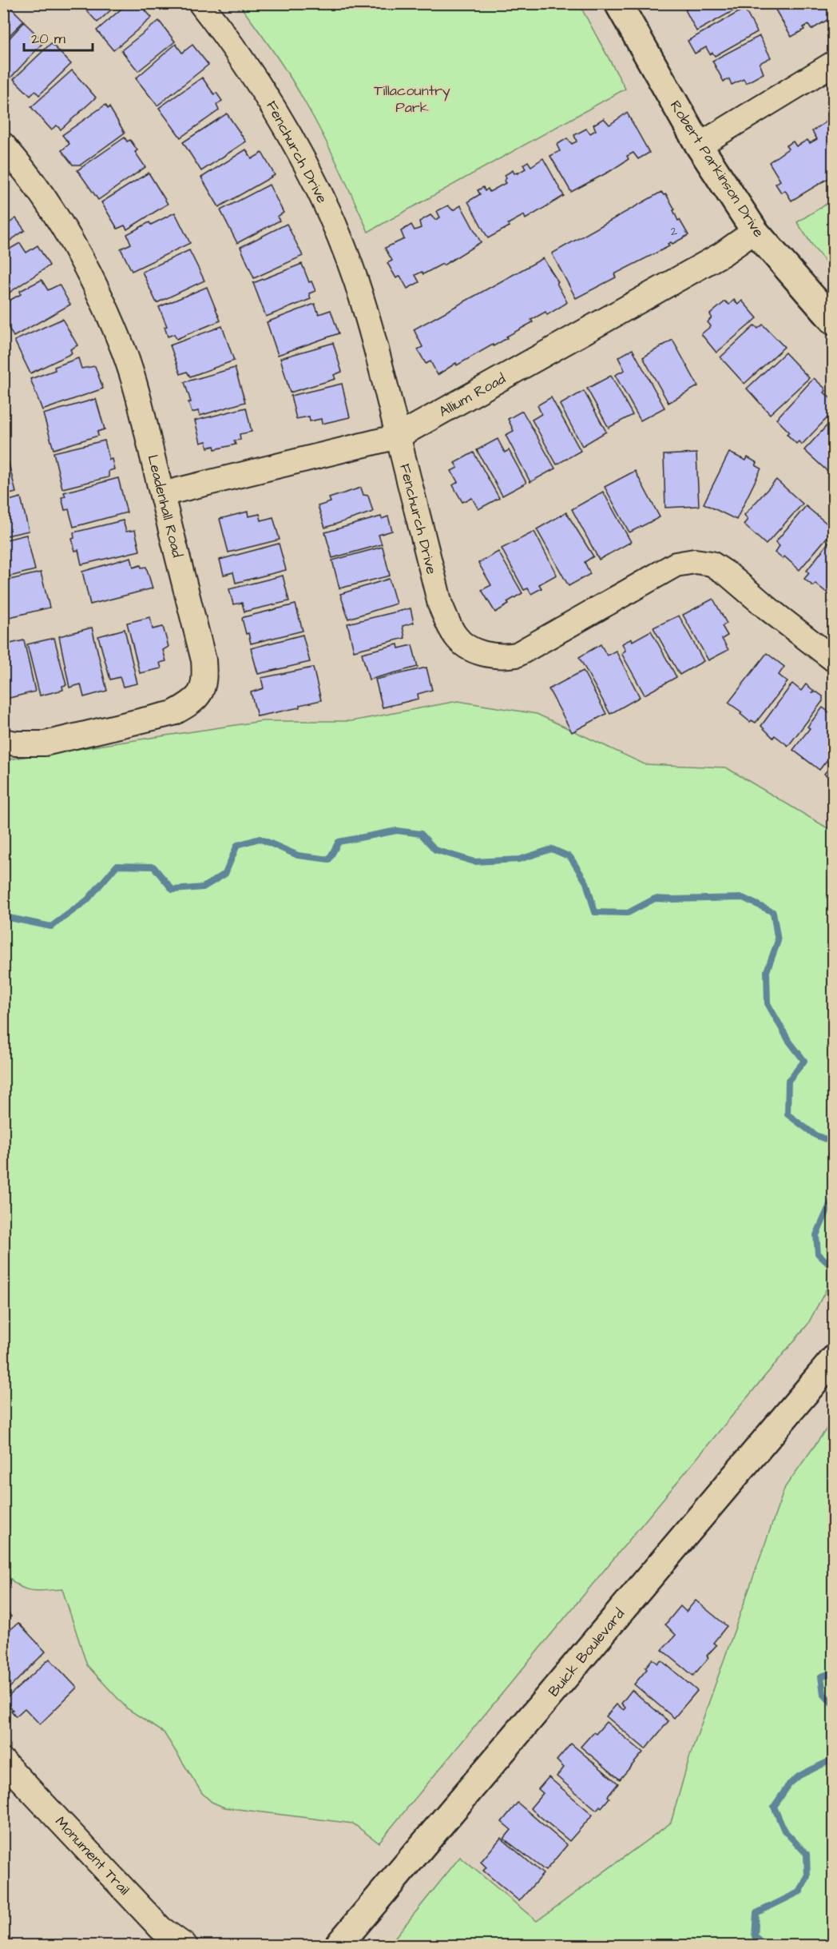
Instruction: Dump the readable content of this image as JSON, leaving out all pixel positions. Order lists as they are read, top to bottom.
{
  "streets": {
    "street": [
      "Fenchurch Drive",
      "Robert Parkinson Drive",
      "Allium Road",
      "Leadenhall Road",
      "Buick Boulevard",
      "Monument Trail"
    ]
  },
  "crossings": [
    ["Fenchurch Drive", "Allium Road"],
    ["Robert Parkinson Drive", "Allium Road"],
    ["Allium Road", "Leadenhall Road"]
  ],
  "parks": ["Tillacountry Park"],
  "house_numbers": ["2"],
  "scale_bar": "20 m"
}
